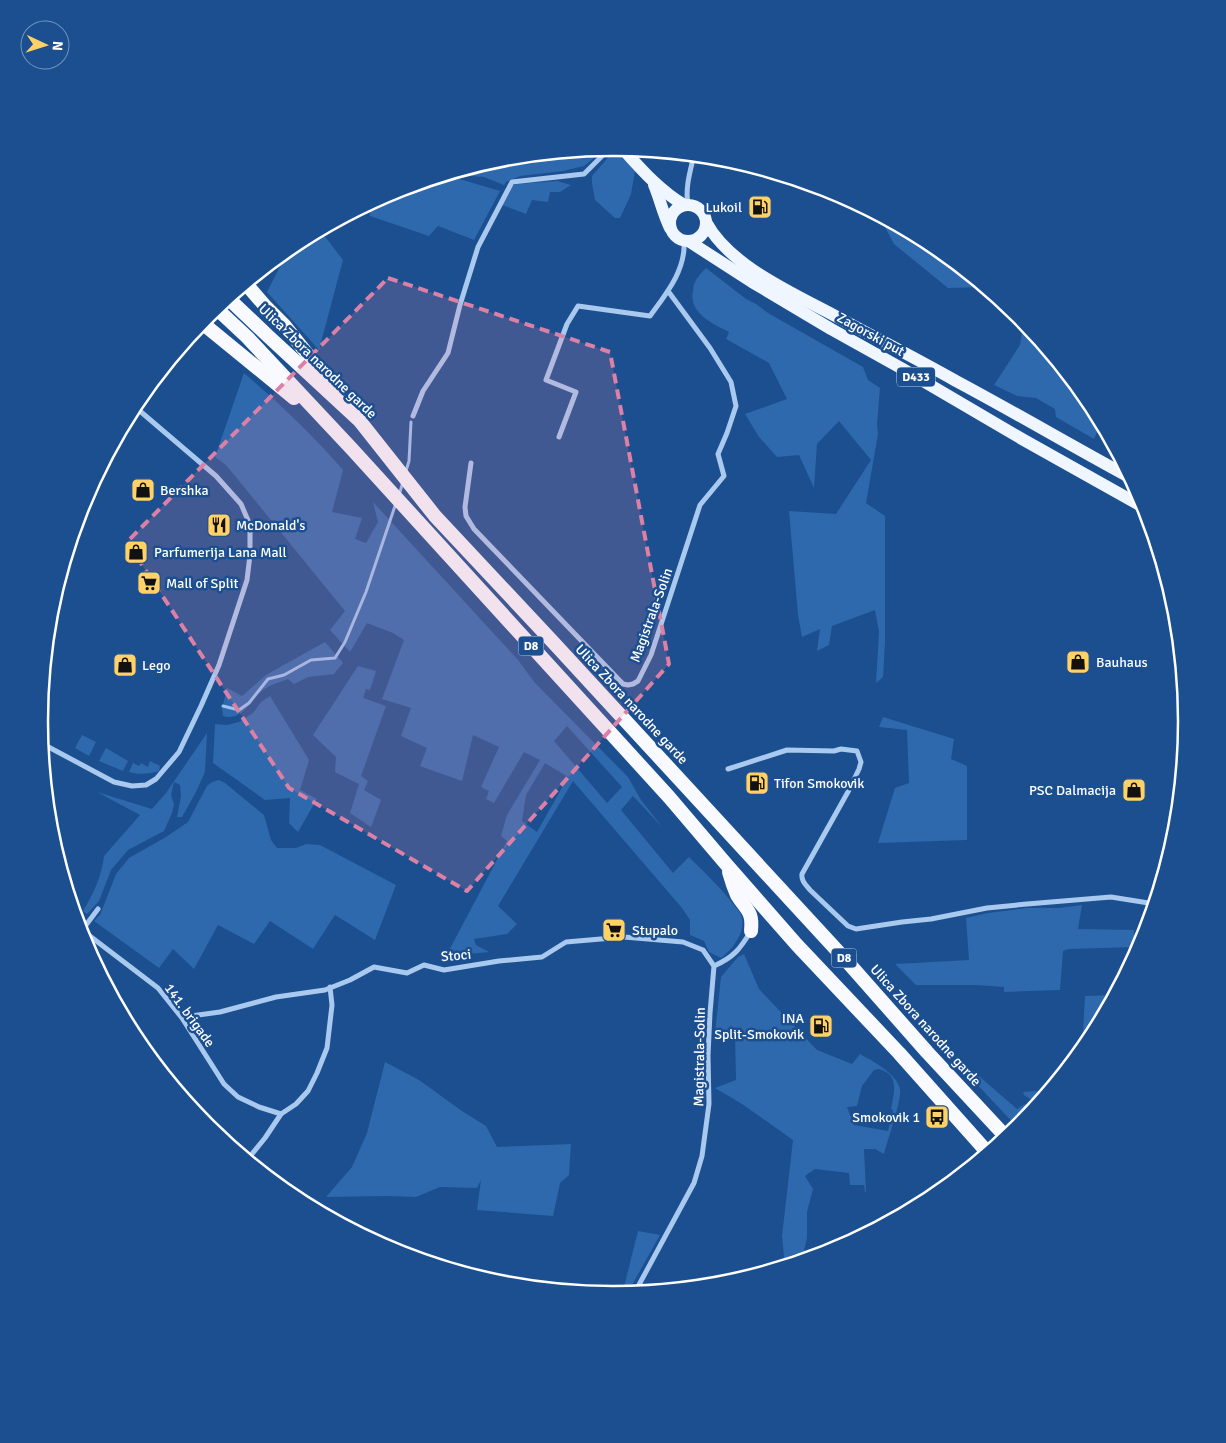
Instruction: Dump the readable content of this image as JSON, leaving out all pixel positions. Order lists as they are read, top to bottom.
{
  "streets": {
    "highway": ["Ulica Zbora narodne garde", "D8"],
    "main road": ["Zagorski put", "D433"],
    "street": ["Magistrala-Solin", "Stoci", "141. brigade"]
  },
  "crossings": [
    ["Zagorski put", "D433"],
    ["Magistrala-Solin", "Stoci"],
    ["Stoci", "141. brigade"]
  ],
  "places": {
    "fuel station": ["Lukoil", "Tifon Smokovik", "INA Split-Smokovik"],
    "shop": [
      "Bershka",
      "Parfumerija Lana Mall",
      "Bauhaus",
      "Lego",
      "PSC Dalmacija"
    ],
    "restaurant": ["McDonald's"],
    "supermarket": ["Mall of Split", "Stupalo"],
    "bus stop": ["Smokovik 1"]
  },
  "north": "right"
}
